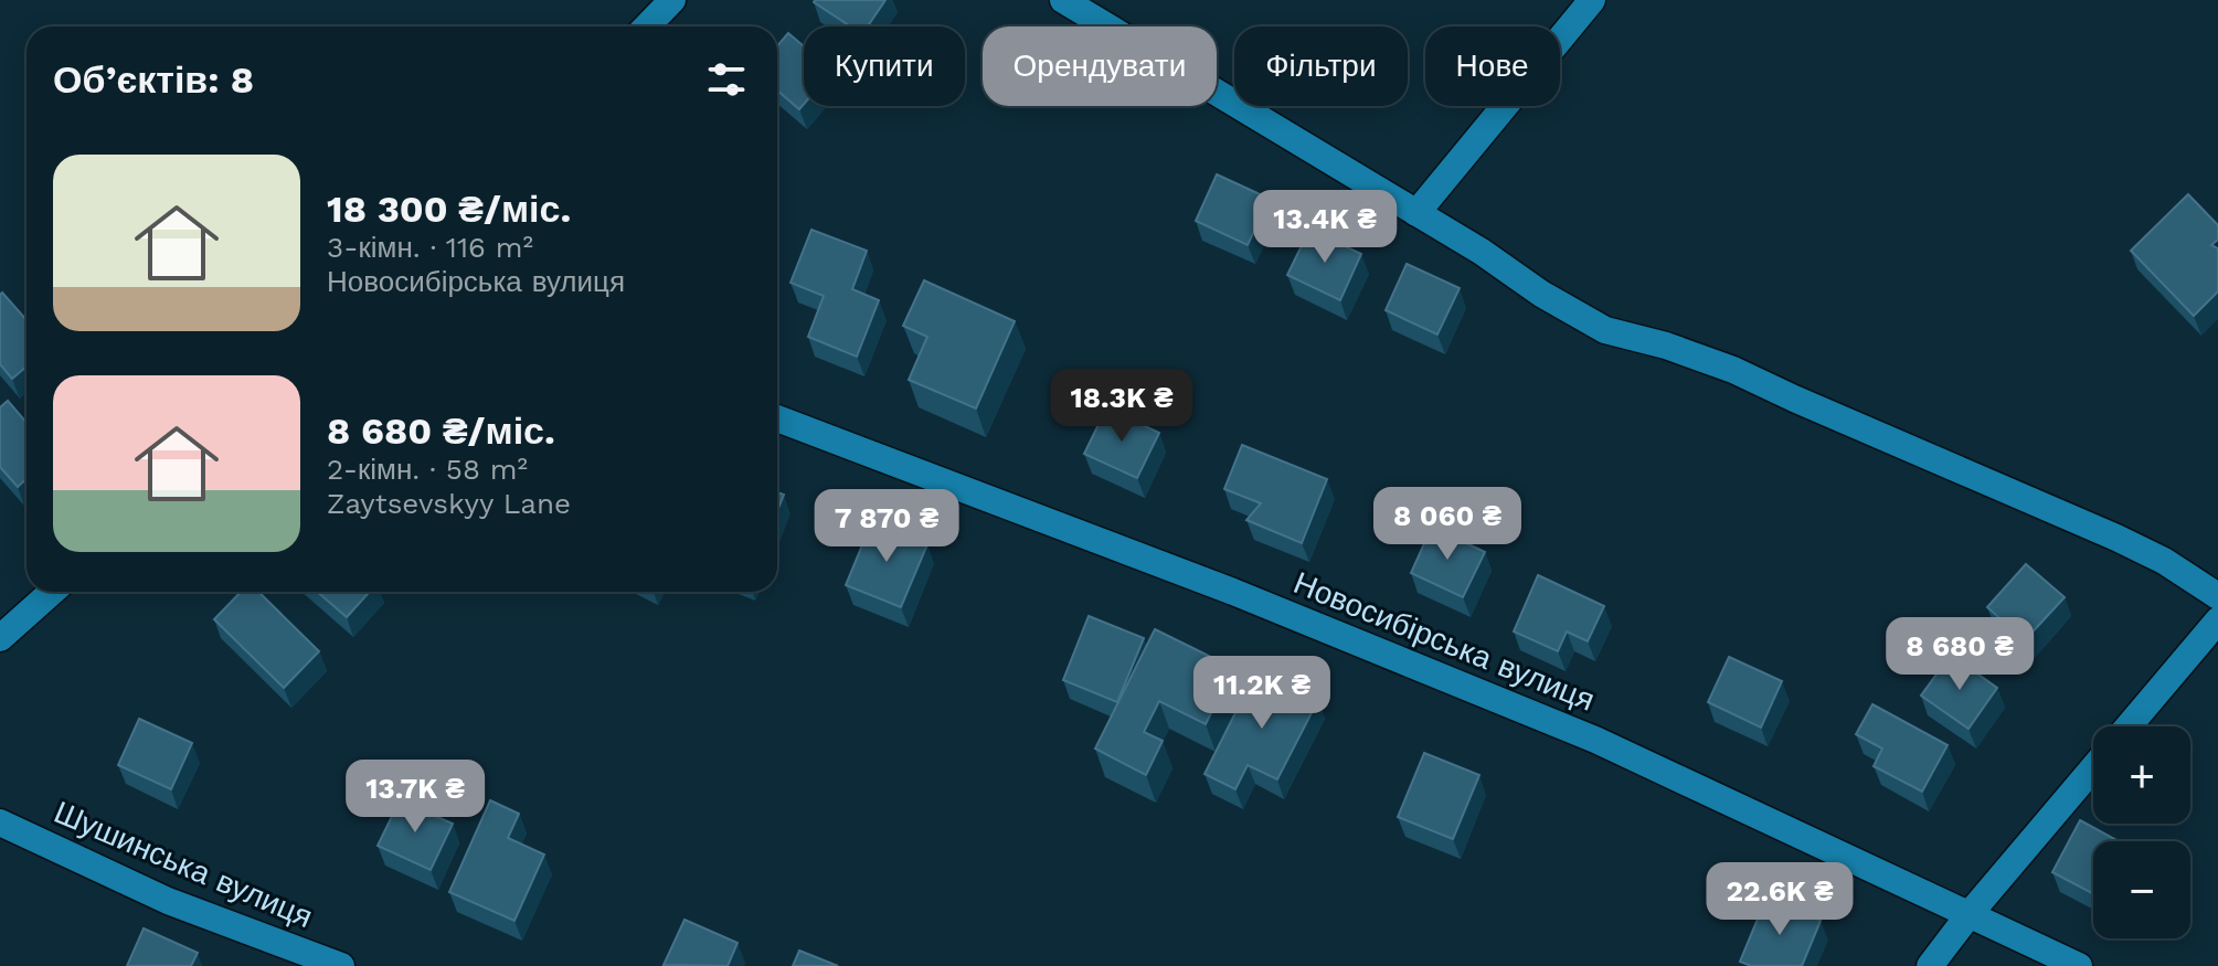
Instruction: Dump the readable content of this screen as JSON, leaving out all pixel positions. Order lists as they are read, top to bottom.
{
  "streets": {
    "street": ["Новосибірська вулиця", "Шушинська вулиця"]
  },
  "page": {
    "chip": [
      "Купити",
      "Орендувати",
      "Фільтри",
      "Нове"
    ],
    "heading": "Об’єктів: 8",
    "list": [
      {
        "name": "18 300 ₴/міс.",
        "note": "3-кімн. · 116 m² · Новосибірська вулиця"
      },
      {
        "name": "8 680 ₴/міс.",
        "note": "2-кімн. · 58 m² · Zaytsevskyy Lane"
      }
    ],
    "price": [
      "13.4K ₴",
      "18.3K ₴",
      "8 060 ₴",
      "7 870 ₴",
      "8 680 ₴",
      "11.2K ₴",
      "13.7K ₴",
      "22.6K ₴"
    ],
    "map_buttons": ["+", "−"]
  }
}
